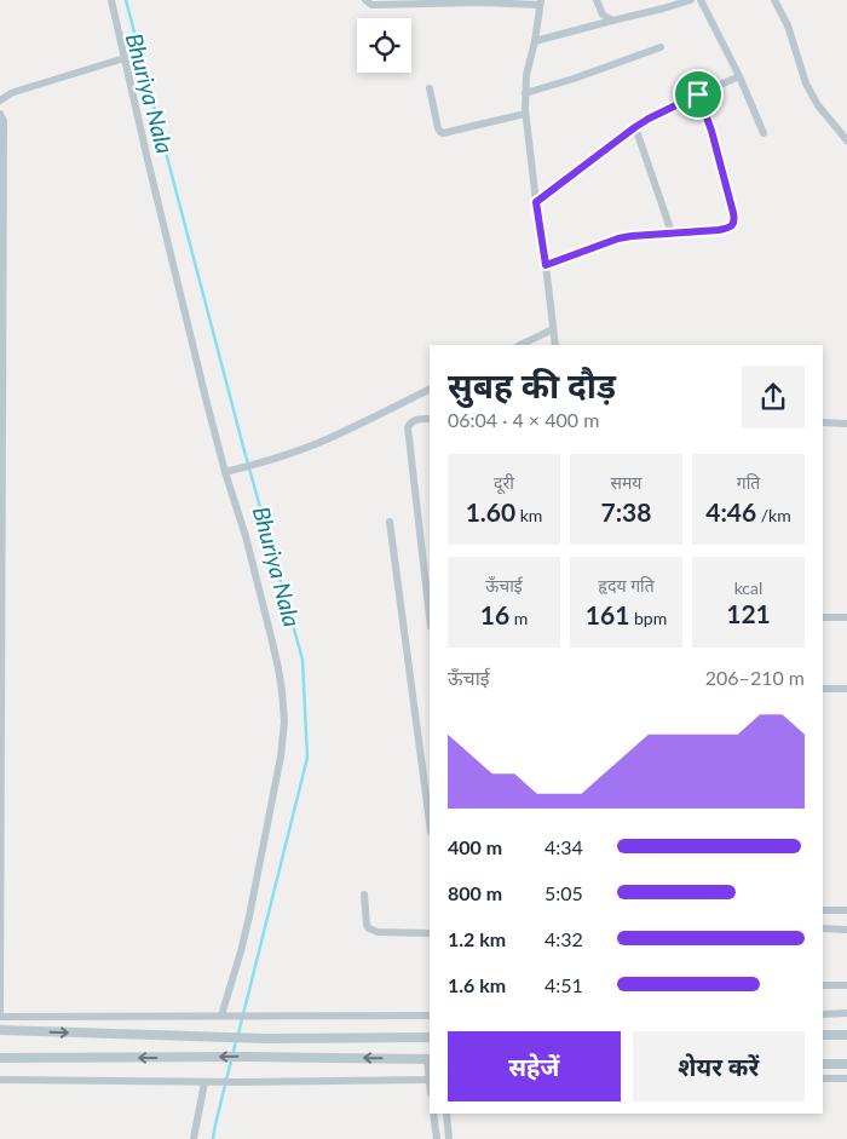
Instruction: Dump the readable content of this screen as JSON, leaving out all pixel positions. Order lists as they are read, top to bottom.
{
  "water": ["Bhuriya Nala"],
  "page": {
    "heading": ["सुबह की दौड़", "06:04 · 4 × 400 m"],
    "stats": [
      ["दूरी", "1.60 km"],
      ["समय", "7:38"],
      ["गति", "4:46 /km"],
      ["ऊँचाई", "16 m"],
      ["हृदय गति", "161 bpm"],
      ["kcal", "121"]
    ],
    "chart": ["ऊँचाई", "206–210 m"],
    "list": [
      {
        "name": "400 m",
        "note": "4:34"
      },
      {
        "name": "800 m",
        "note": "5:05"
      },
      {
        "name": "1.2 km",
        "note": "4:32"
      },
      {
        "name": "1.6 km",
        "note": "4:51"
      }
    ],
    "buttons": ["सहेजें", "शेयर करें"]
  }
}
